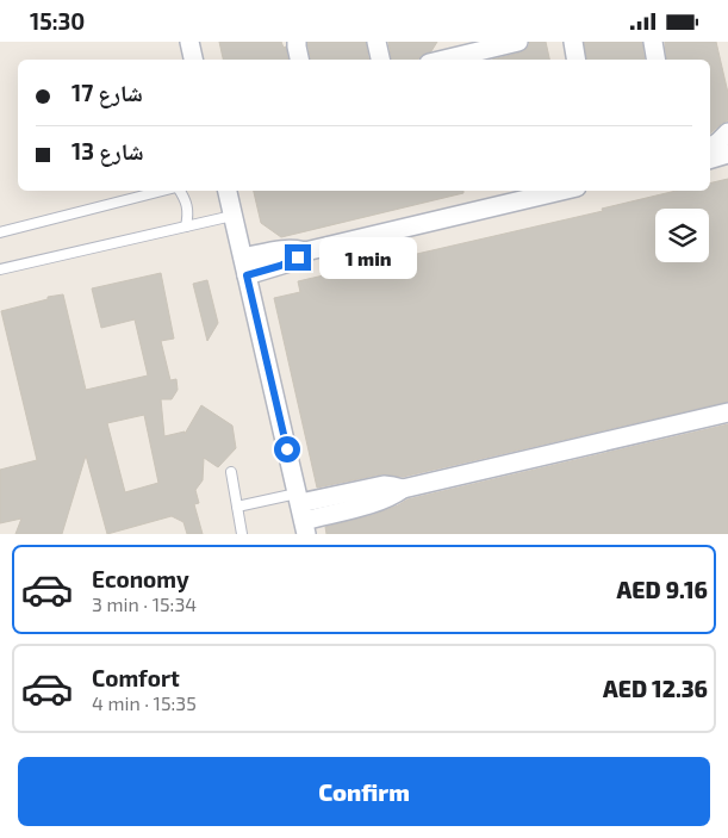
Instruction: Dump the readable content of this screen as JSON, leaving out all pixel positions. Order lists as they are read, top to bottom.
{
  "page": {
    "status": "15:30",
    "banner": ["شارع 17", "شارع 13"],
    "bubble": "1 min",
    "list": [
      {
        "name": "Economy",
        "note": "3 min · 15:34",
        "value": "AED 9.16"
      },
      {
        "name": "Comfort",
        "note": "4 min · 15:35",
        "value": "AED 12.36"
      }
    ],
    "buttons": "Confirm"
  }
}
